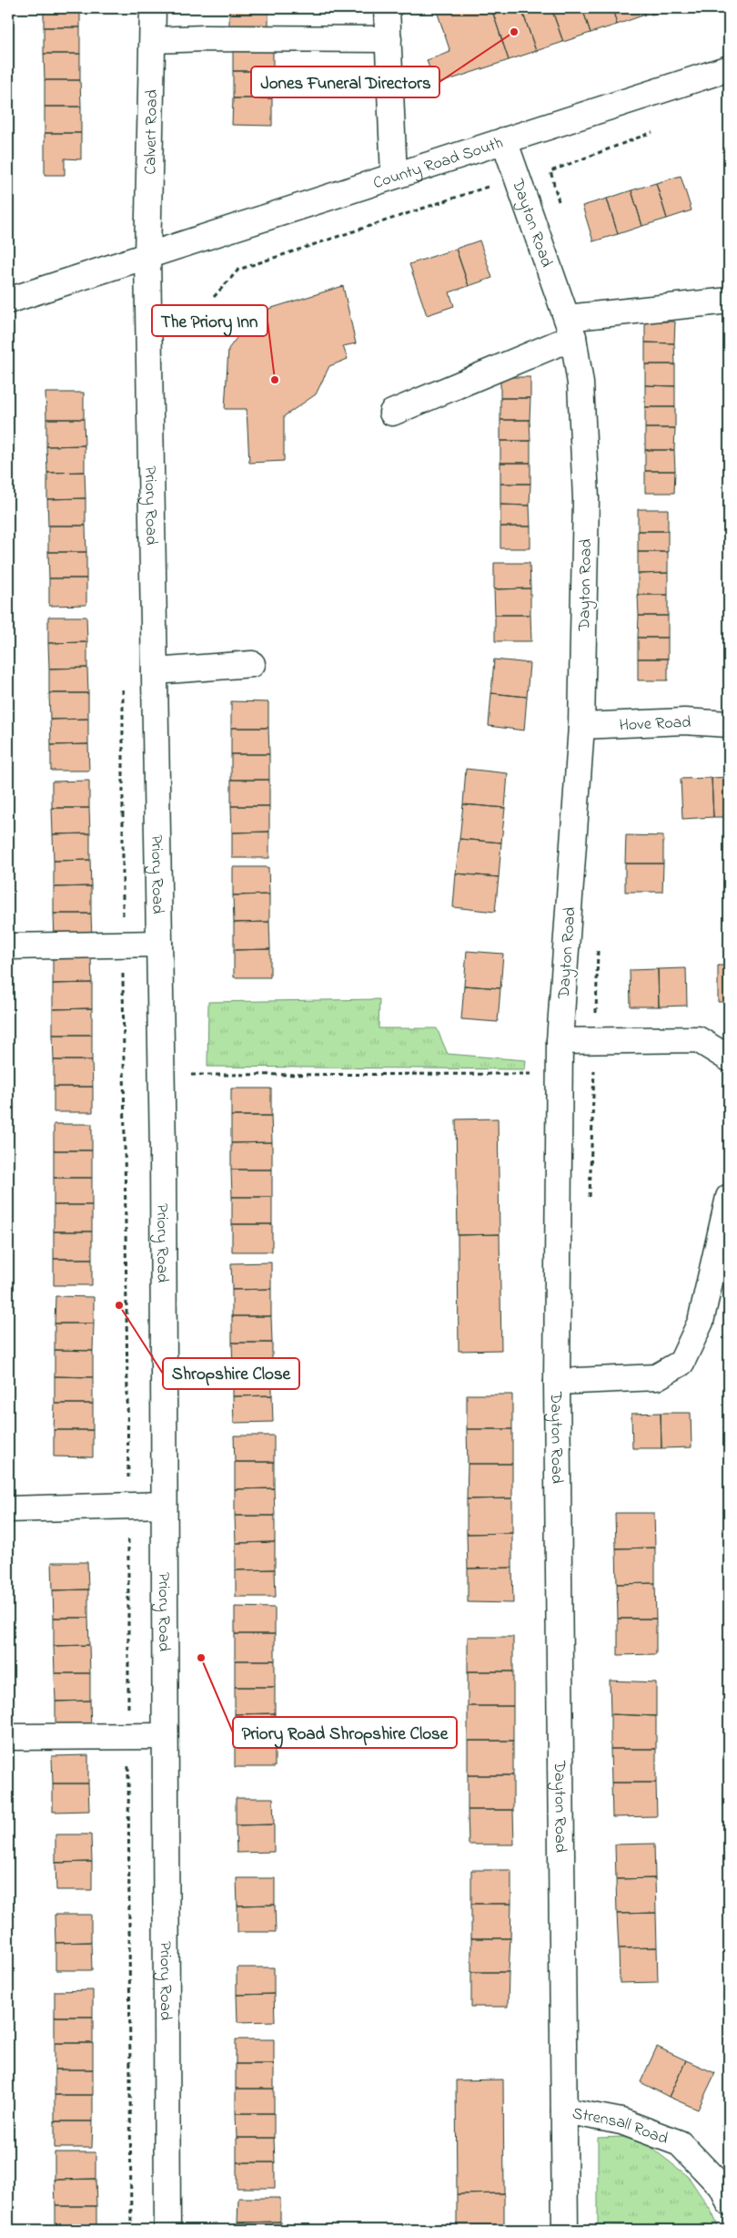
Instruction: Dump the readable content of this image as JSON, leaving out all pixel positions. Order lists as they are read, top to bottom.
{
  "streets": {
    "street": [
      "Calvert Road",
      "County Road South",
      "Dayton Road",
      "Priory Road",
      "Hove Road",
      "Strensall Road"
    ]
  },
  "crossings": [
    ["Calvert Road", "County Road South"],
    ["Calvert Road", "Priory Road"],
    ["County Road South", "Dayton Road"],
    ["County Road South", "Priory Road"],
    ["Dayton Road", "Hove Road"],
    ["Dayton Road", "Strensall Road"]
  ],
  "places": [
    "Jones Funeral Directors",
    "The Priory Inn",
    "Shropshire Close",
    "Priory Road Shropshire Close"
  ]
}
